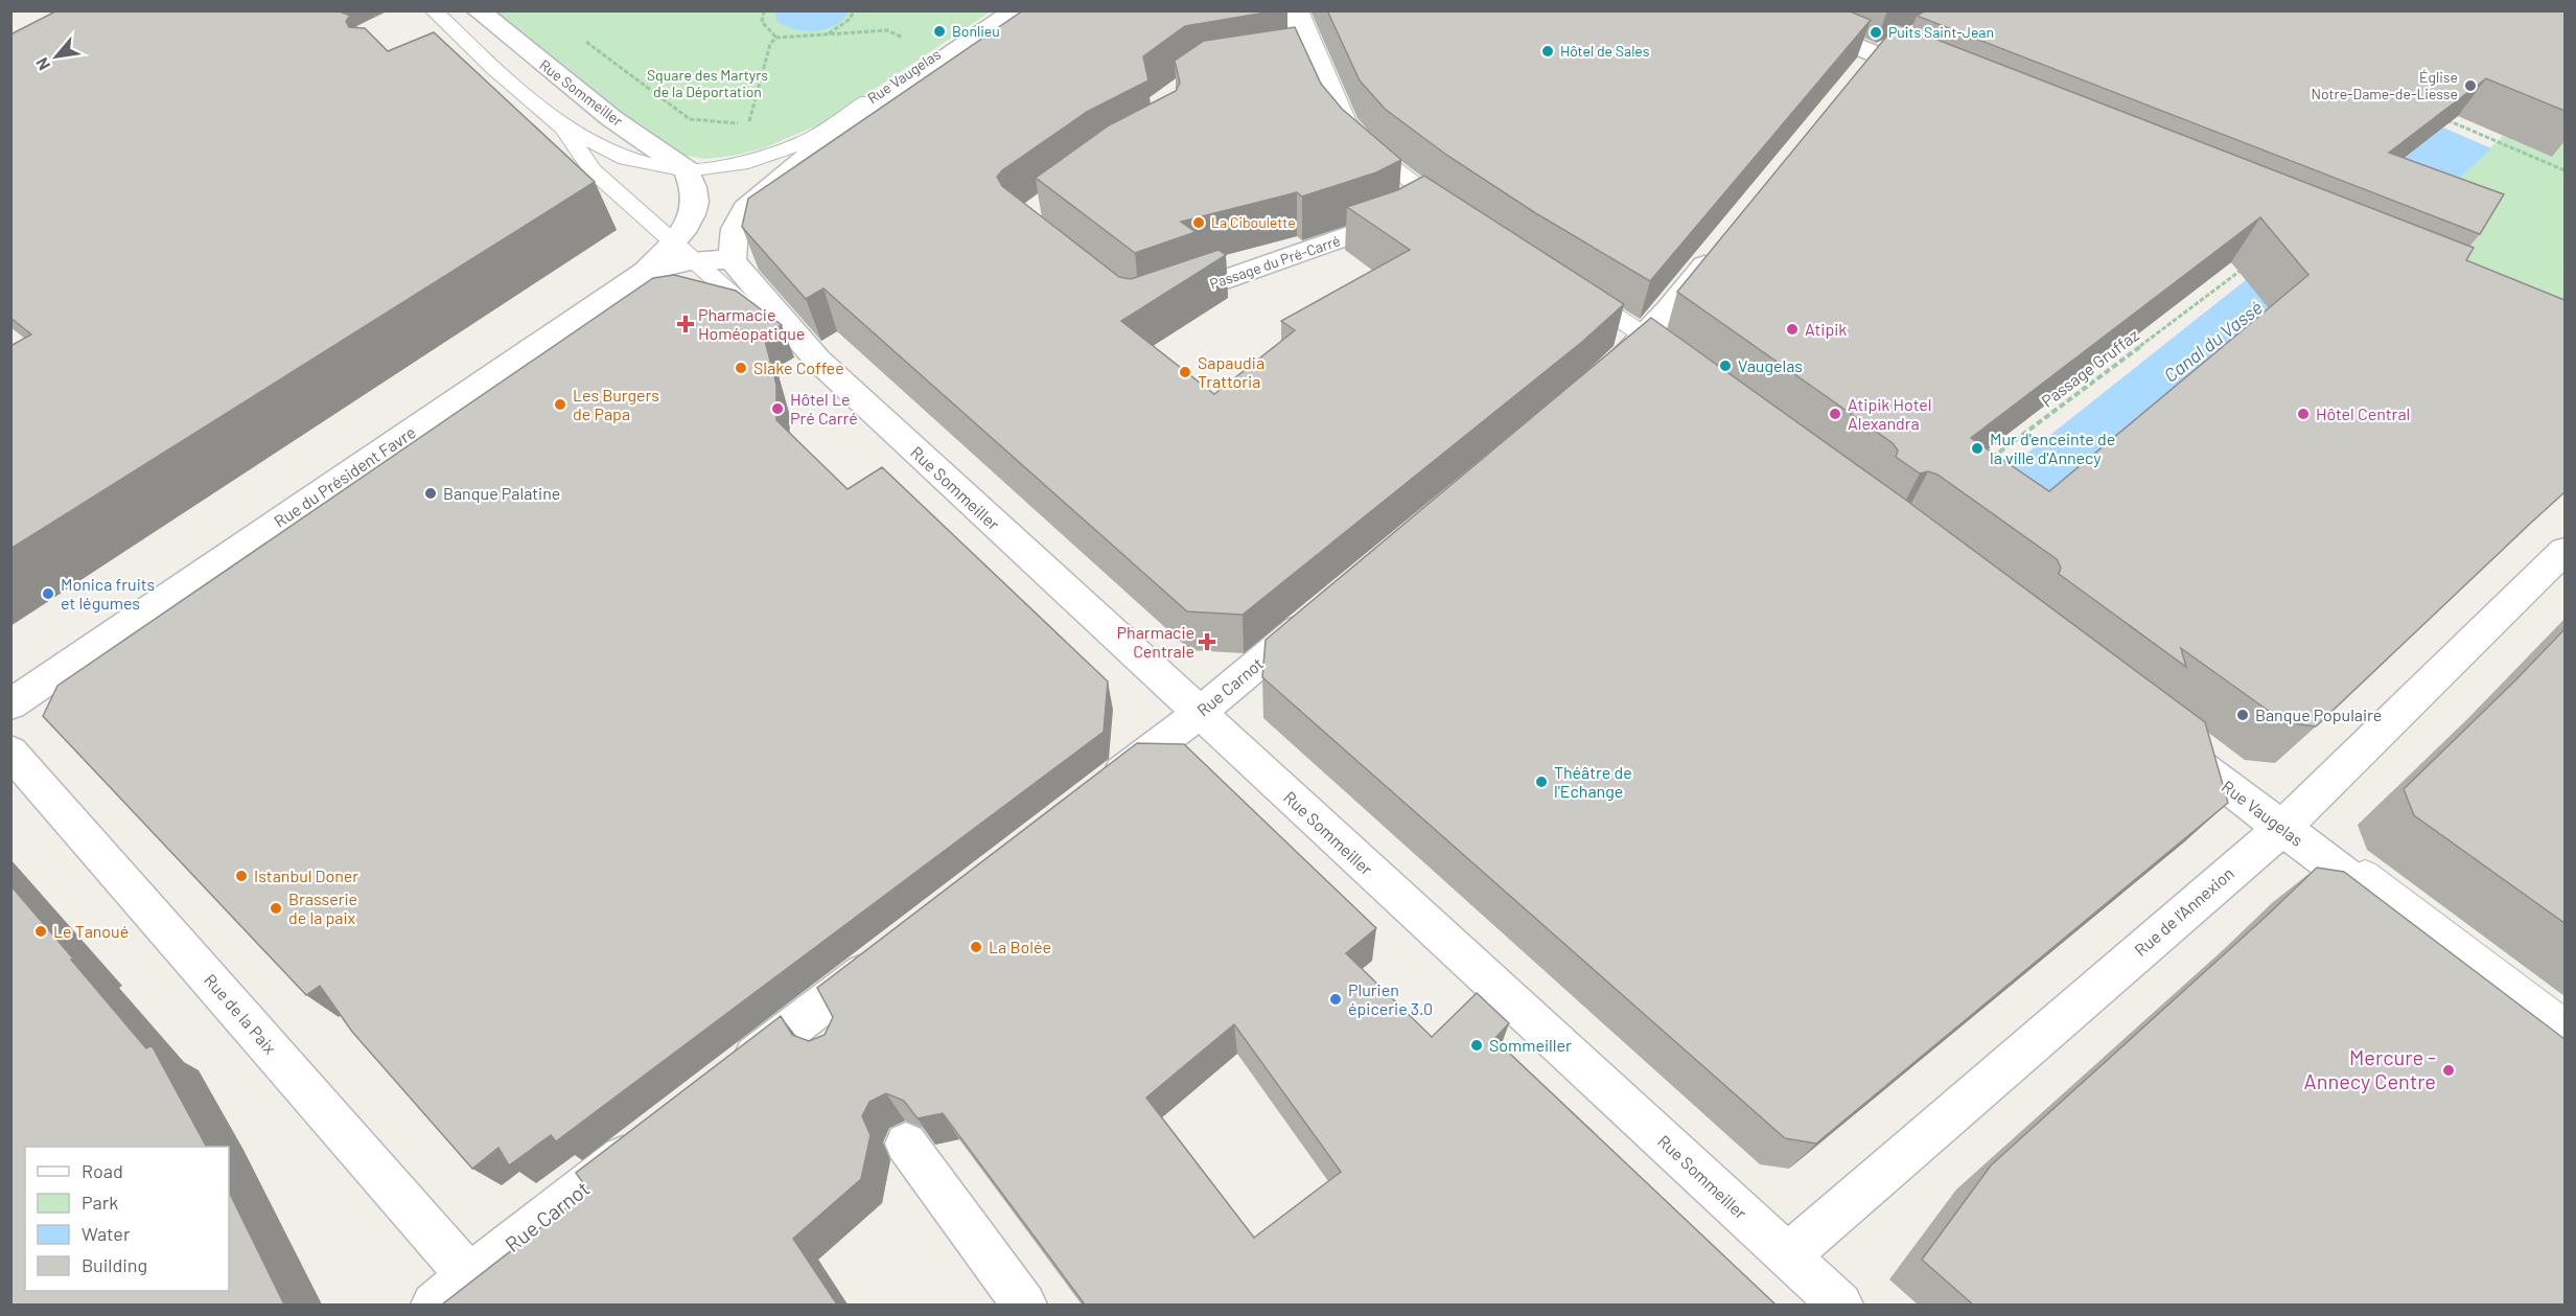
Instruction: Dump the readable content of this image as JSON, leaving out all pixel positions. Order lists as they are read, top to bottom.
{
  "streets": {
    "street": [
      "Rue Vaugelas",
      "Rue Sommeiller",
      "Passage du Pré-Carré",
      "Rue du Président Favre",
      "Rue Carnot",
      "Rue de l'Annexion",
      "Rue de la Paix"
    ],
    "path": ["Passage Gruffaz"]
  },
  "crossings": [
    ["Rue Vaugelas", "Rue Sommeiller"],
    ["Rue Vaugelas", "Rue de l'Annexion"],
    ["Rue Sommeiller", "Rue du Président Favre"],
    ["Rue Sommeiller", "Rue Carnot"],
    ["Rue Sommeiller", "Rue de l'Annexion"],
    ["Rue Carnot", "Rue de la Paix"]
  ],
  "water": ["Canal du Vassé"],
  "parks": ["Square des Martyrs de la Déportation"],
  "places": {
    "other": [
      "Bonlieu",
      "Puits Saint-Jean",
      "Hôtel de Sales",
      "Église Notre-Dame-de-Liesse",
      "La Ciboulette",
      "Atipik",
      "Vaugelas",
      "Slake Coffee",
      "Sapaudia Trattoria",
      "Les Burgers de Papa",
      "Hôtel Le Pré Carré",
      "Atipik Hotel Alexandra",
      "Hôtel Central",
      "Mur d'enceinte de la ville d'Annecy",
      "Banque Palatine",
      "Monica fruits et légumes",
      "Banque Populaire",
      "Théâtre de l'Echange",
      "Istanbul Doner",
      "Brasserie de la paix",
      "Le Tanoué",
      "La Bolée",
      "Plurien épicerie 3.0",
      "Sommeiller",
      "Mercure - Annecy Centre"
    ],
    "health": ["Pharmacie Homéopatique", "Pharmacie Centrale"]
  },
  "legend": [
    "Road",
    "Park",
    "Water",
    "Building"
  ],
  "north": "bottom left"
}
